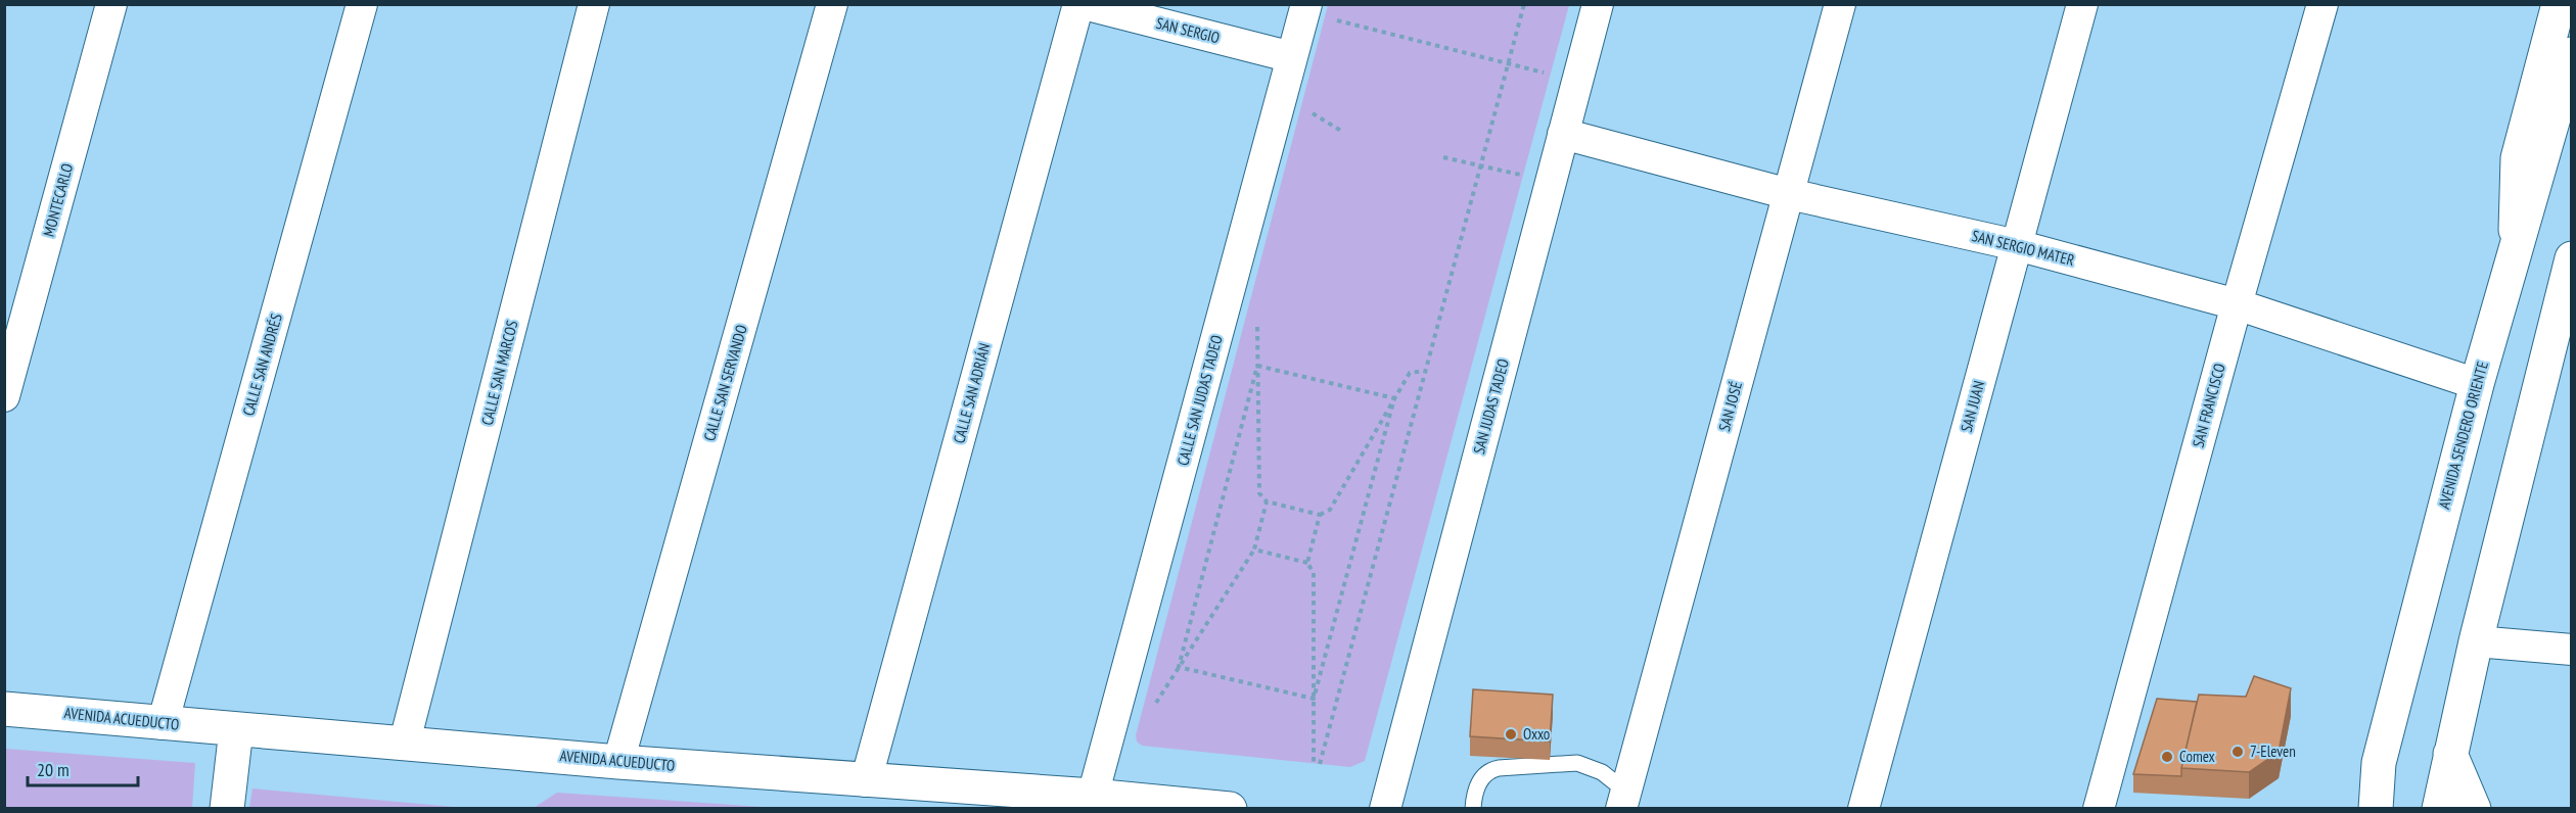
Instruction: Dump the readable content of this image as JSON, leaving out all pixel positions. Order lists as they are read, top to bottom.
{
  "streets": {
    "main road": ["AVENIDA SENDERO ORIENTE", "AVENIDA ACUEDUCTO"],
    "street": [
      "SAN SERGIO",
      "MONTECARLO",
      "SAN SERGIO MATER",
      "CALLE SAN ANDRÉS",
      "CALLE SAN MARCOS",
      "CALLE SAN SERVANDO",
      "CALLE SAN ADRIÁN",
      "CALLE SAN JUDAS TADEO",
      "SAN FRANCISCO",
      "SAN JUDAS TADEO",
      "SAN JOSÉ",
      "SAN JUAN"
    ]
  },
  "crossings": [
    ["SAN SERGIO", "CALLE SAN JUDAS TADEO"],
    ["SAN SERGIO MATER", "SAN FRANCISCO"],
    ["SAN SERGIO MATER", "SAN JUDAS TADEO"],
    ["SAN SERGIO MATER", "SAN JOSÉ"],
    ["SAN SERGIO MATER", "SAN JUAN"],
    ["SAN SERGIO MATER", "AVENIDA SENDERO ORIENTE"],
    ["CALLE SAN ANDRÉS", "AVENIDA ACUEDUCTO"],
    ["CALLE SAN MARCOS", "AVENIDA ACUEDUCTO"],
    ["CALLE SAN SERVANDO", "AVENIDA ACUEDUCTO"],
    ["CALLE SAN ADRIÁN", "AVENIDA ACUEDUCTO"],
    ["CALLE SAN JUDAS TADEO", "AVENIDA ACUEDUCTO"]
  ],
  "places": ["Oxxo", "7-Eleven", "Comex"],
  "scale_bar": "20 m"
}
